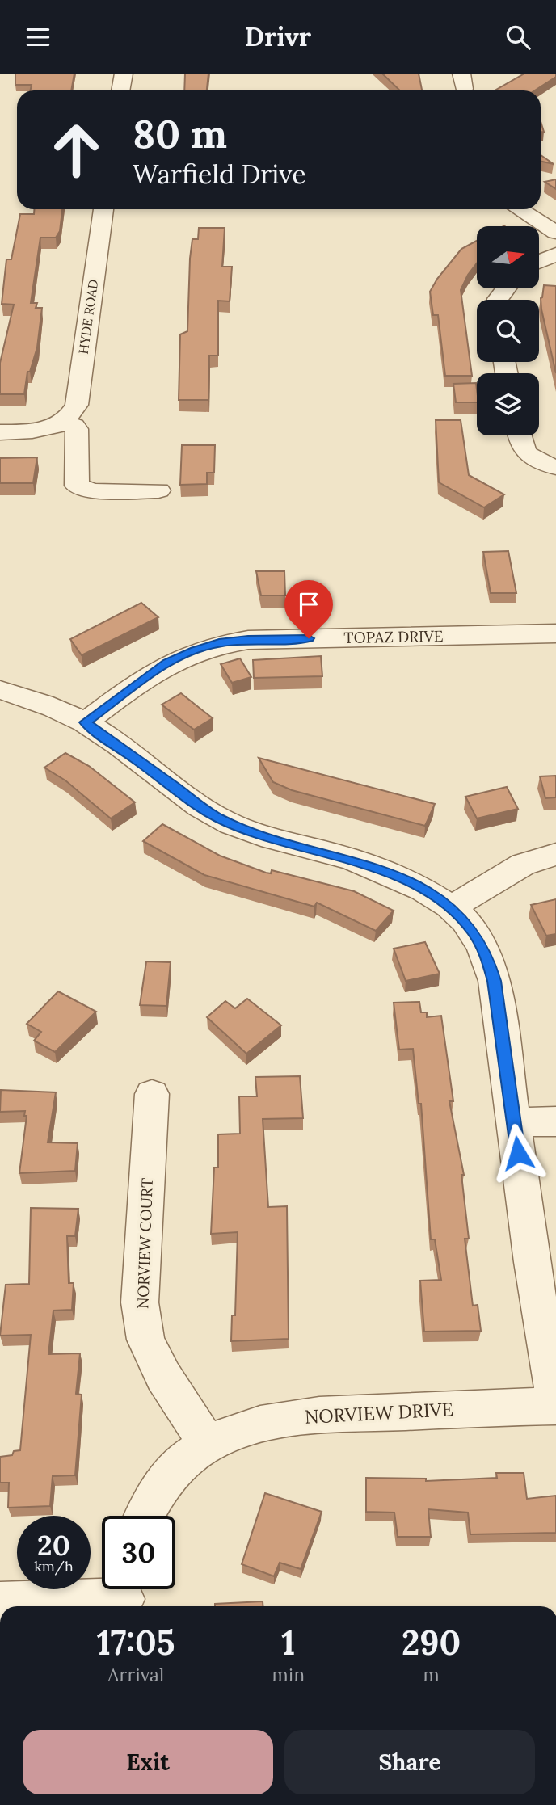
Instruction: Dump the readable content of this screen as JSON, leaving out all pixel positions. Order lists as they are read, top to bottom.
{
  "streets": {
    "street": [
      "HYDE ROAD",
      "TOPAZ DRIVE",
      "NORVIEW COURT",
      "NORVIEW DRIVE"
    ]
  },
  "crossings": [
    ["NORVIEW COURT", "NORVIEW DRIVE"]
  ],
  "north": "right",
  "page": {
    "header": "Drivr",
    "turn": ["80 m", "Warfield Drive"],
    "speed": "20 km/h",
    "limit": "30",
    "eta": [
      "17:05",
      "Arrival",
      "1",
      "min",
      "290",
      "m"
    ],
    "buttons": ["Exit", "Share"]
  }
}
